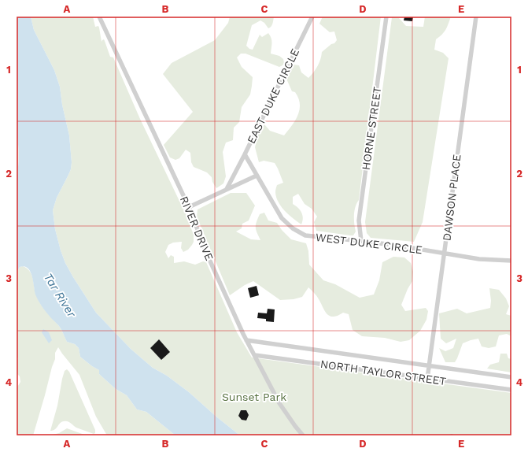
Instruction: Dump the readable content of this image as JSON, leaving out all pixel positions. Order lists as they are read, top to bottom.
{
  "streets": {
    "street": [
      "EAST DUKE CIRCLE",
      "HORNE STREET",
      "DAWSON PLACE",
      "RIVER DRIVE",
      "WEST DUKE CIRCLE",
      "NORTH TAYLOR STREET"
    ]
  },
  "crossings": [
    ["EAST DUKE CIRCLE", "WEST DUKE CIRCLE"],
    ["HORNE STREET", "WEST DUKE CIRCLE"],
    ["DAWSON PLACE", "WEST DUKE CIRCLE"],
    ["DAWSON PLACE", "NORTH TAYLOR STREET"],
    ["RIVER DRIVE", "NORTH TAYLOR STREET"]
  ],
  "water": ["Tar River"],
  "parks": ["Sunset Park"],
  "grid": {
    "columns": [
      "A",
      "B",
      "C",
      "D",
      "E"
    ],
    "rows": [
      "1",
      "2",
      "3",
      "4"
    ]
  }
}
